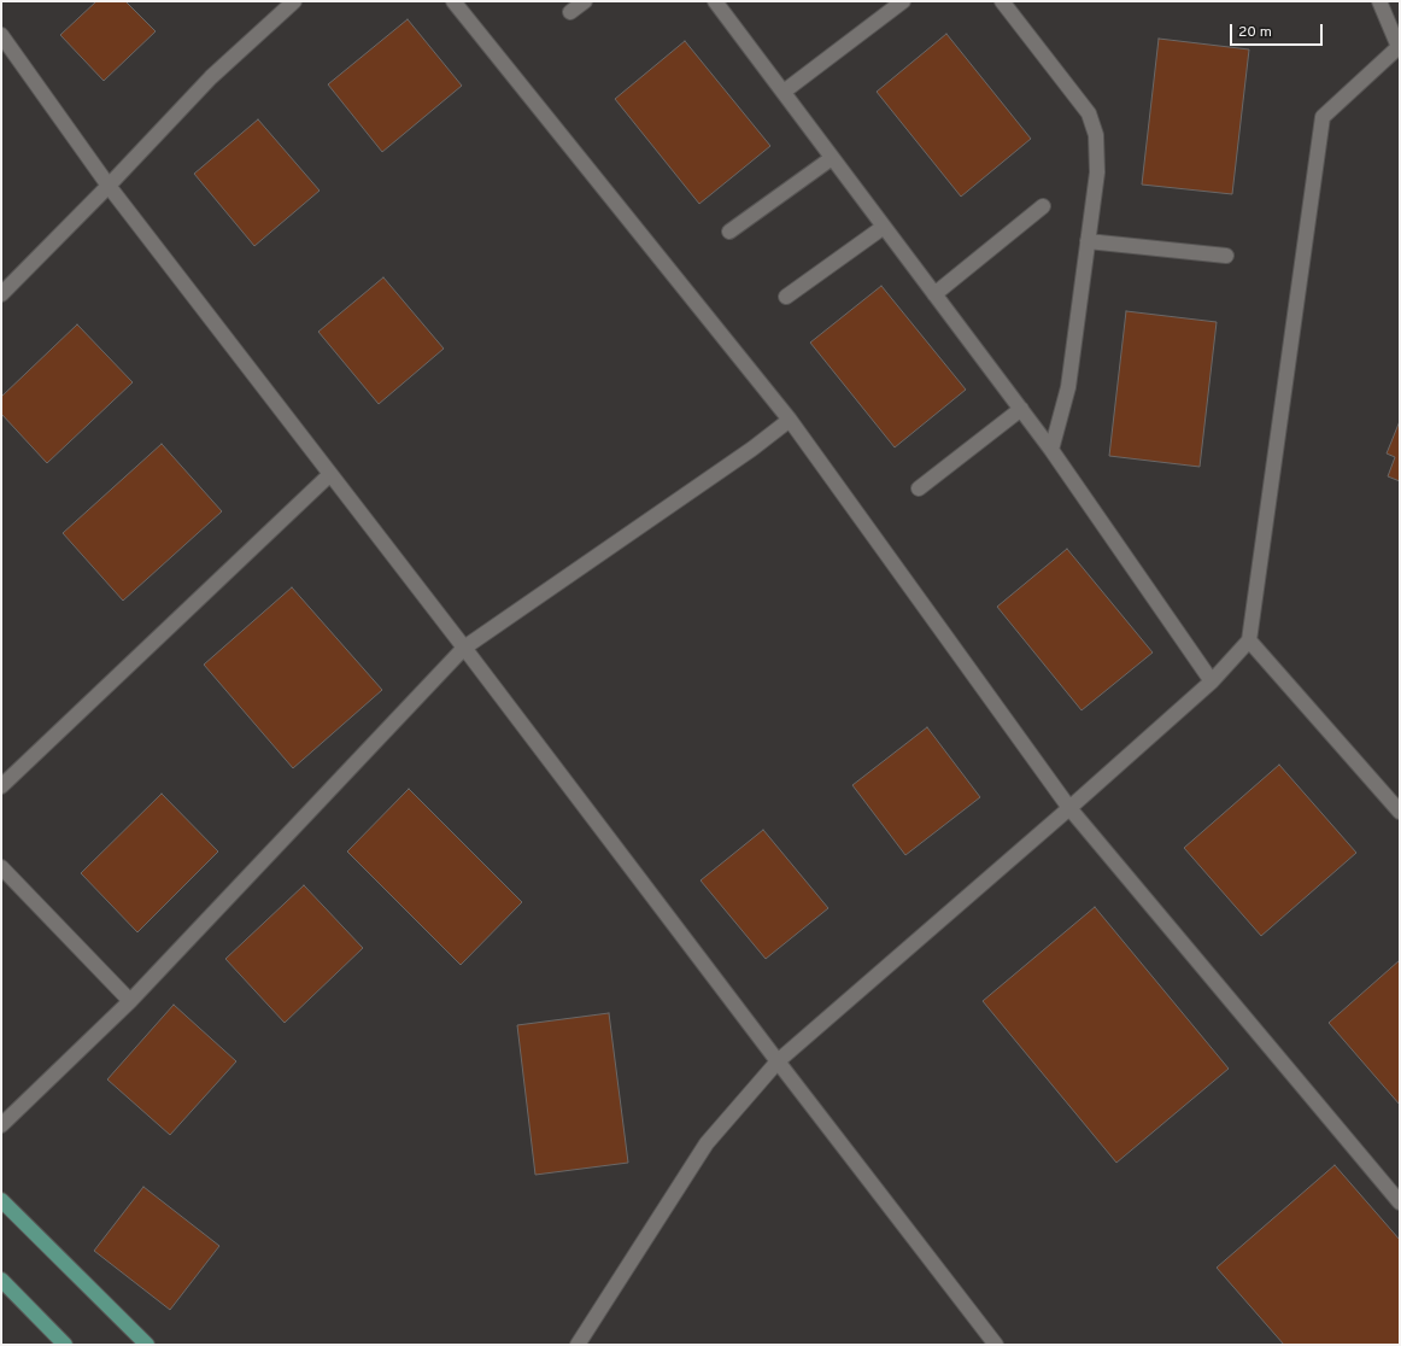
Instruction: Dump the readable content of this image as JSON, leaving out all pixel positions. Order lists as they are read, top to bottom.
{
  "scale_bar": "20 m"
}
